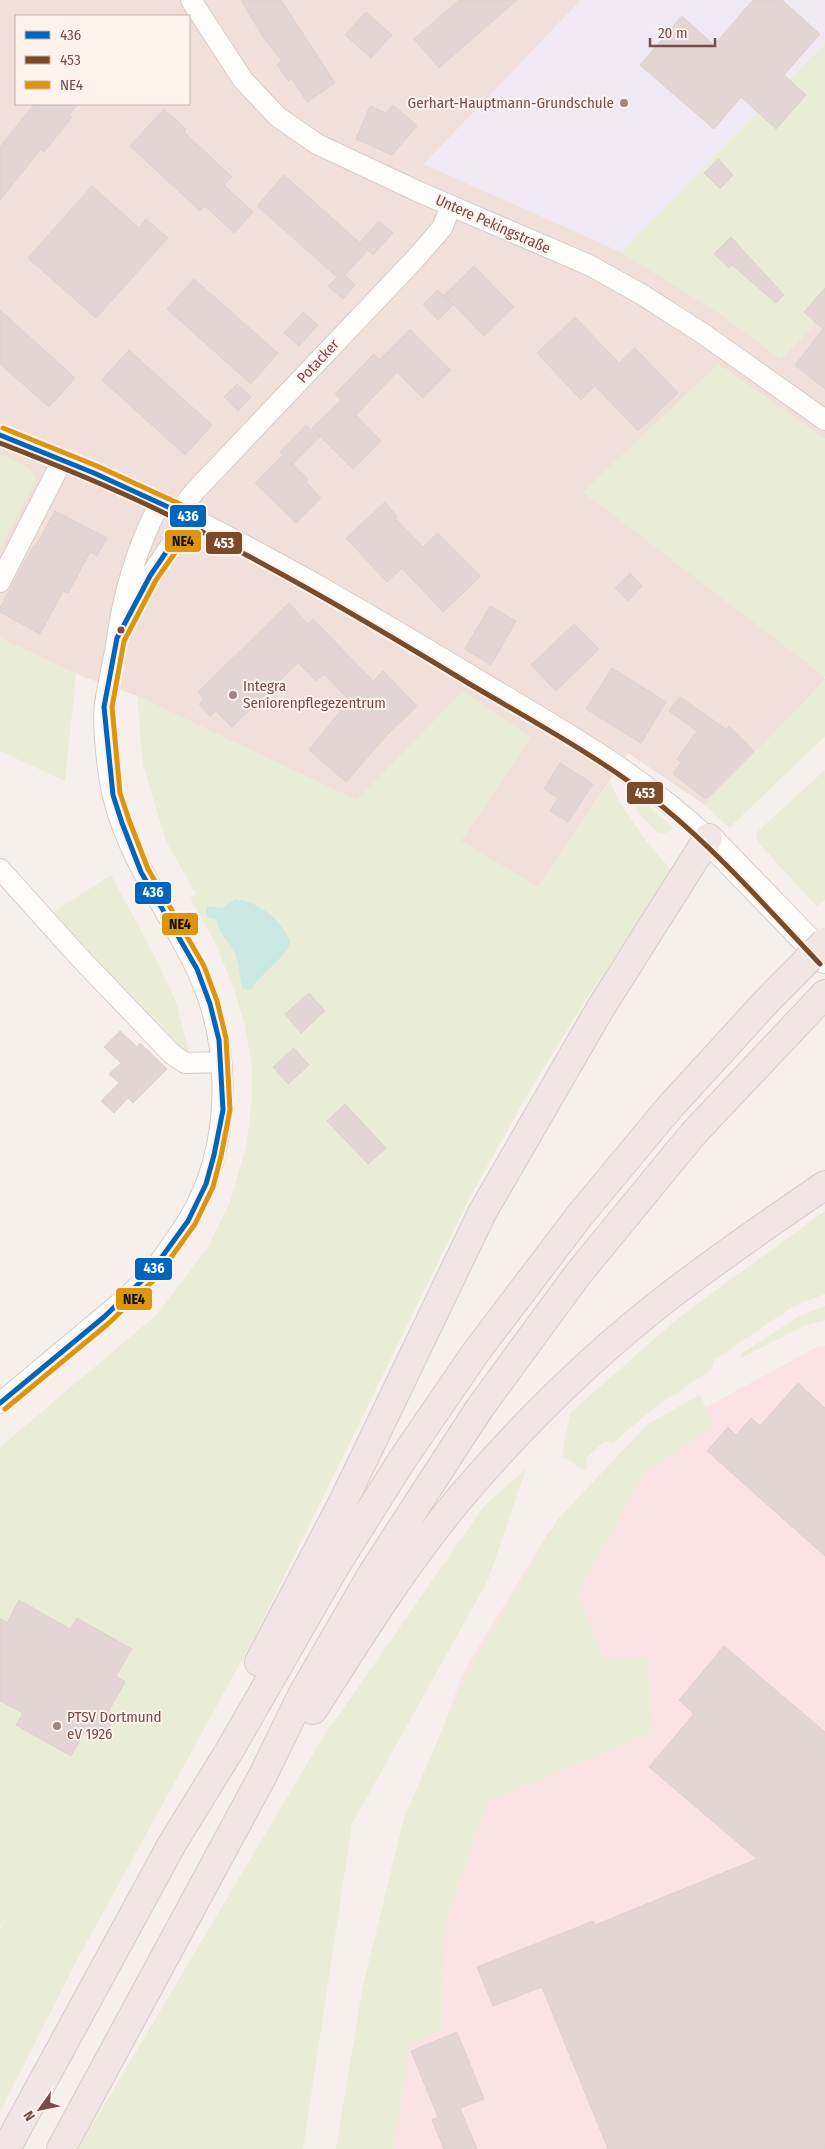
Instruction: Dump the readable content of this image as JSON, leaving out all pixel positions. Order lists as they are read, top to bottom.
{
  "streets": {
    "street": ["Untere Pekingstraße", "Potacker"]
  },
  "crossings": [
    ["Untere Pekingstraße", "Potacker"]
  ],
  "places": ["Gerhart-Hauptmann-Grundschule", "Integra Seniorenpflegezentrum", "PTSV Dortmund eV 1926"],
  "lines": ["transit line NE4", "transit line 436", "transit line 453"],
  "legend": ["436", "453", "NE4"],
  "scale_bar": "20 m",
  "north": "bottom left"
}
